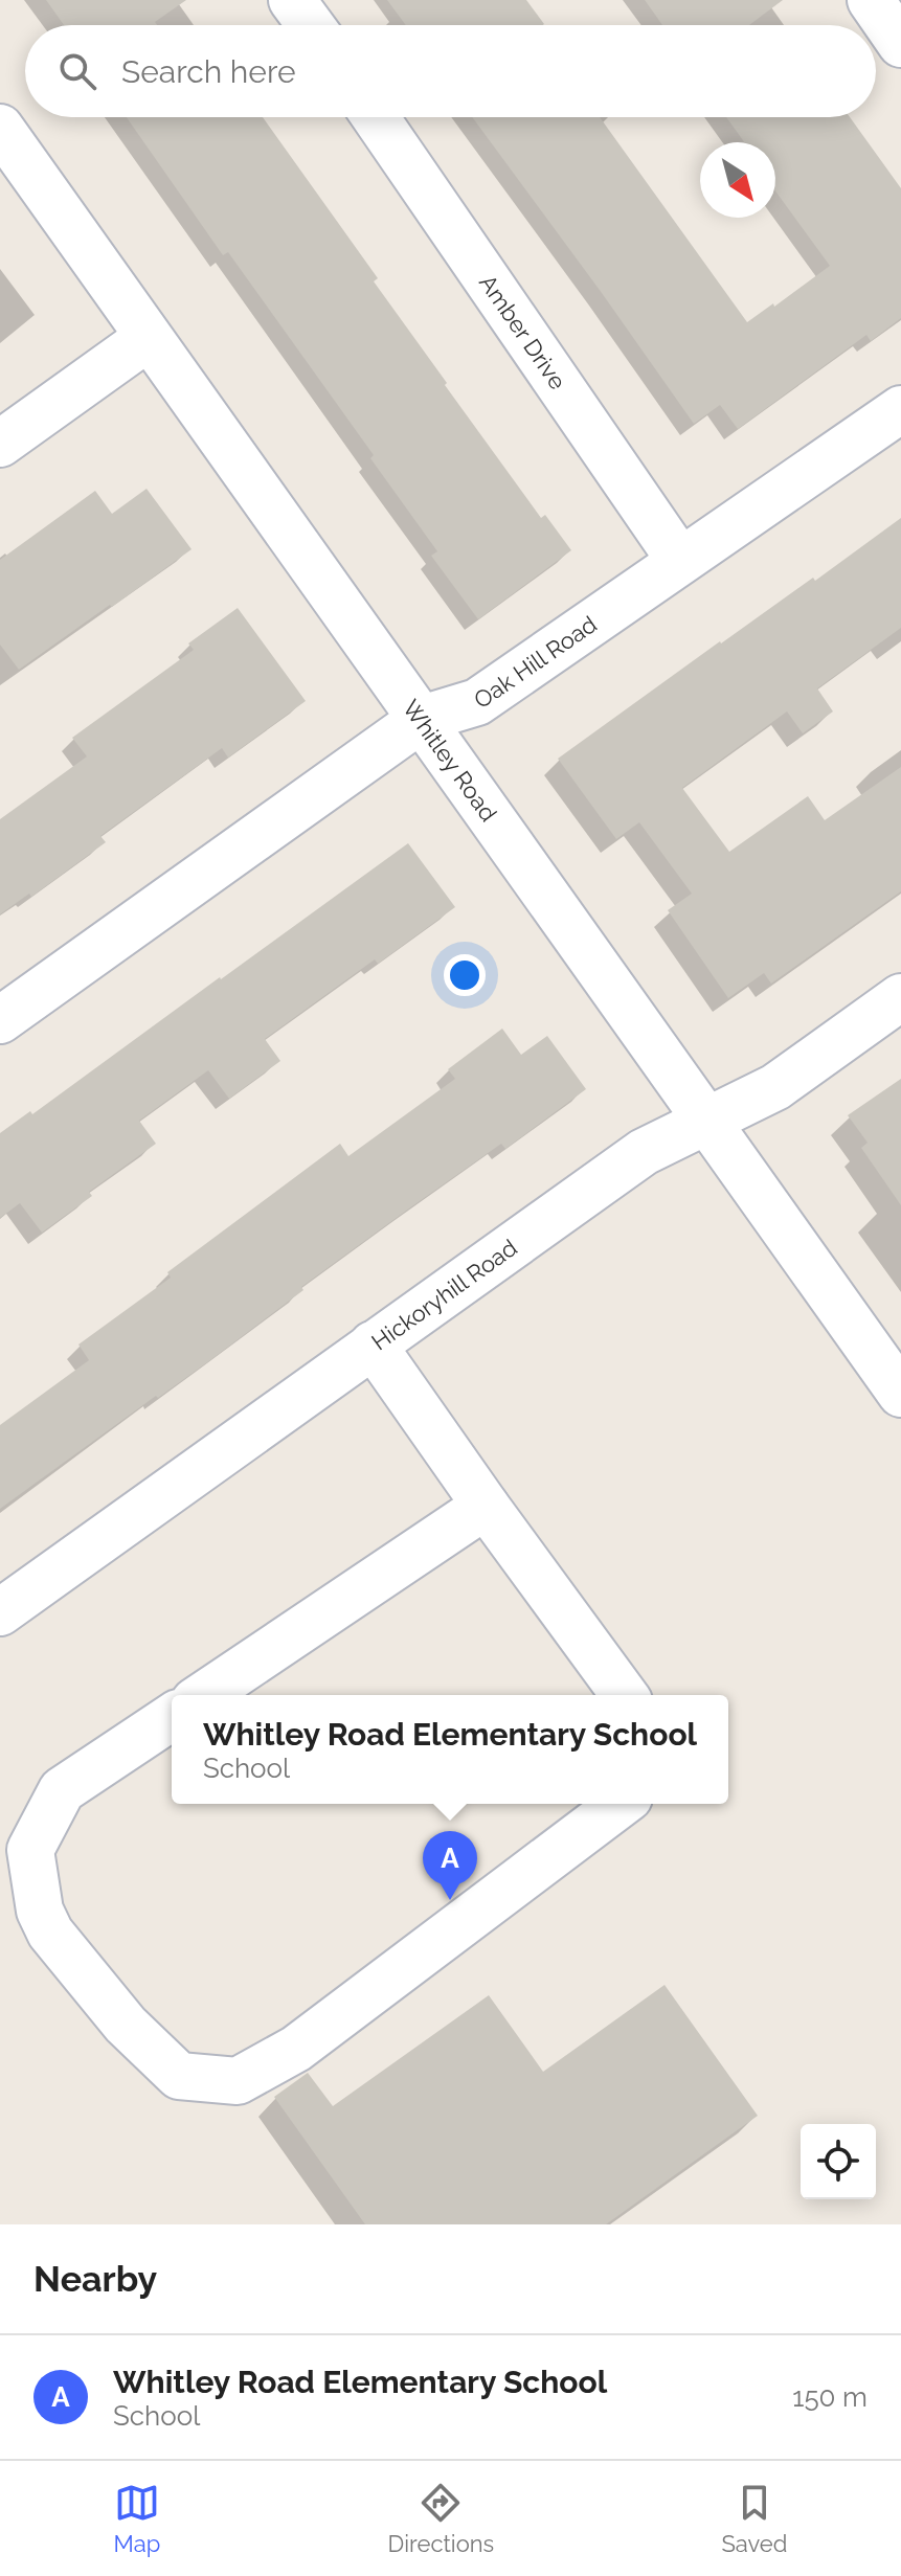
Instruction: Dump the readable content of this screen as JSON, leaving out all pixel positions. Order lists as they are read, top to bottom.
{
  "streets": {
    "street": [
      "Amber Drive",
      "Oak Hill Road",
      "Whitley Road",
      "Hickoryhill Road"
    ]
  },
  "crossings": [
    ["Amber Drive", "Oak Hill Road"],
    ["Oak Hill Road", "Whitley Road"],
    ["Whitley Road", "Hickoryhill Road"]
  ],
  "north": "bottom right",
  "page": {
    "search": "Search here",
    "popup": ["Whitley Road Elementary School", "School"],
    "pins": "A",
    "heading": "Nearby",
    "list": [
      {
        "mark": "A",
        "name": "Whitley Road Elementary School",
        "note": "School",
        "value": "150 m"
      }
    ],
    "nav": ["Map", "Directions", "Saved"]
  }
}
